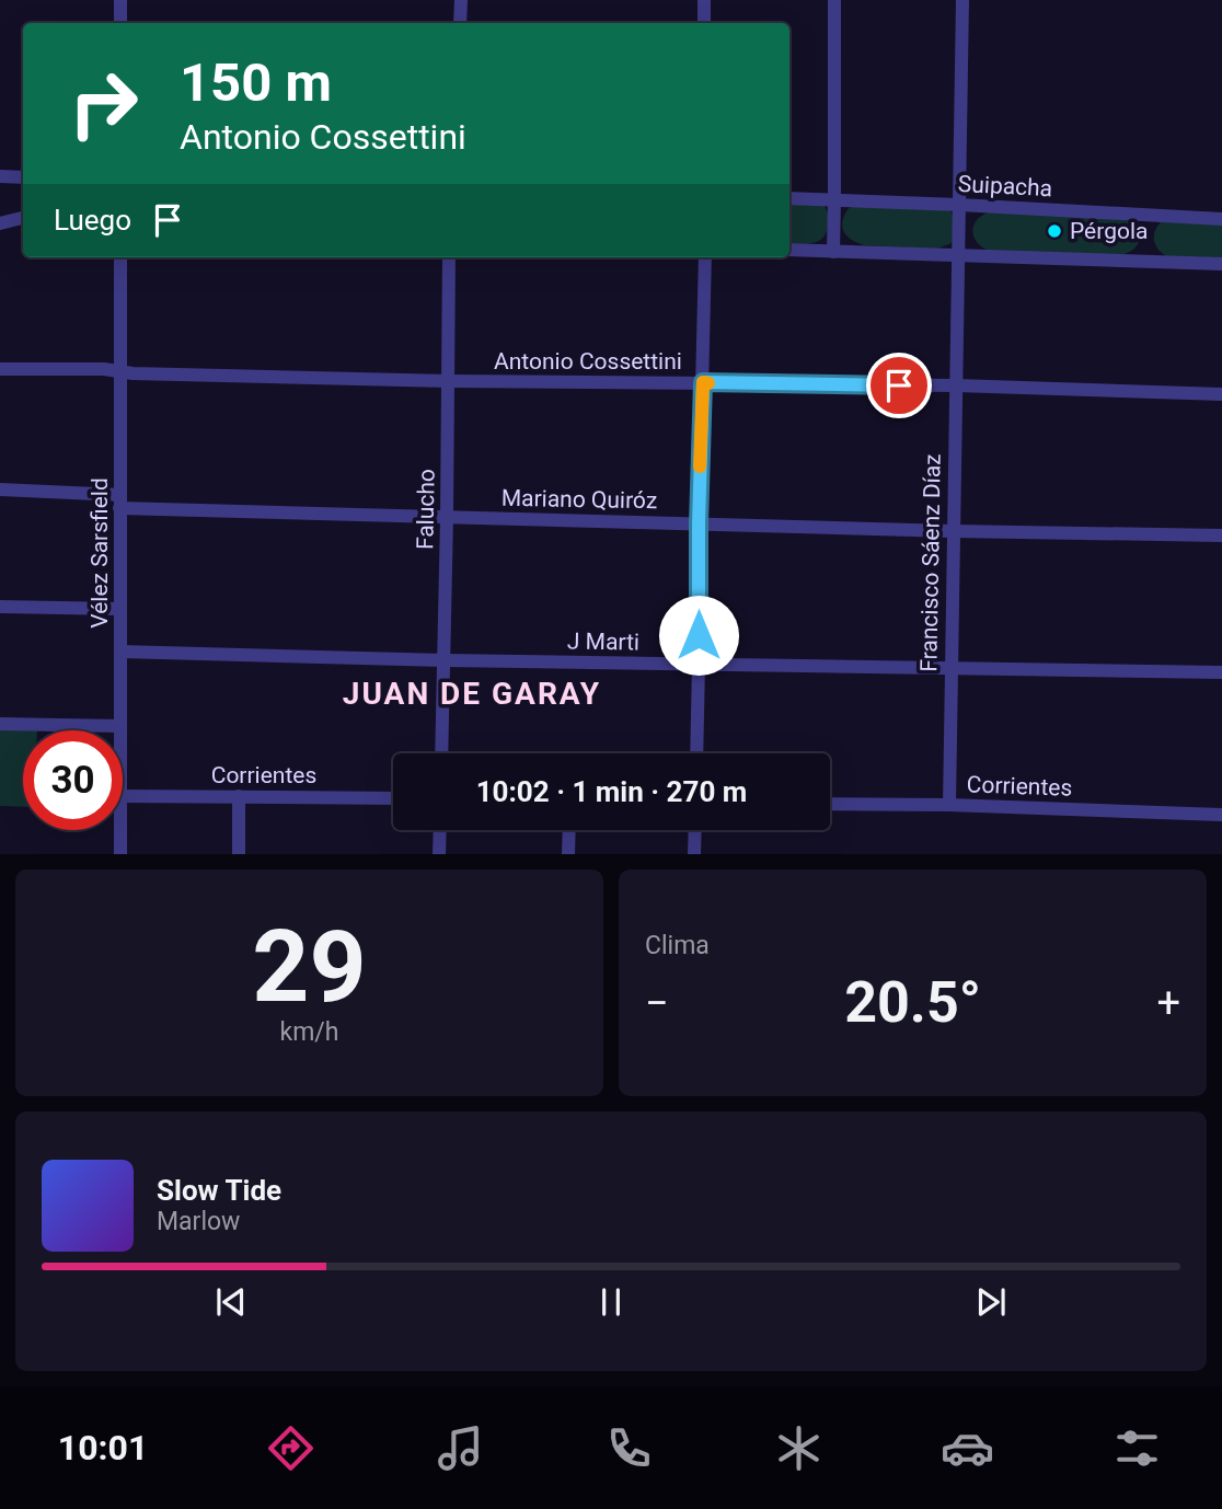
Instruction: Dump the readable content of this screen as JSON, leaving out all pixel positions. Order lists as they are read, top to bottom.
{
  "streets": {
    "street": [
      "Suipacha",
      "Antonio Cossettini",
      "Mariano Quiróz",
      "Falucho",
      "Vélez Sarsfield",
      "Francisco Sáenz Díaz",
      "J Marti",
      "Corrientes"
    ]
  },
  "crossings": [
    ["Suipacha", "Francisco Sáenz Díaz"],
    ["Antonio Cossettini", "Falucho"],
    ["Antonio Cossettini", "Vélez Sarsfield"],
    ["Antonio Cossettini", "Francisco Sáenz Díaz"],
    ["Mariano Quiróz", "Falucho"],
    ["Mariano Quiróz", "Vélez Sarsfield"],
    ["Mariano Quiróz", "Francisco Sáenz Díaz"],
    ["Falucho", "J Marti"],
    ["Vélez Sarsfield", "J Marti"],
    ["Francisco Sáenz Díaz", "J Marti"],
    ["Francisco Sáenz Díaz", "Corrientes"]
  ],
  "districts": ["JUAN DE GARAY"],
  "places": ["Pérgola"],
  "page": {
    "turn": ["150 m", "Antonio Cossettini"],
    "then": "Luego",
    "limit": "30",
    "trip": "10:02 · 1 min · 270 m",
    "tile": [
      ["29", "km/h"],
      "Clima"
    ],
    "heat": ["−", "20.5°", "+"],
    "song": ["Slow Tide", "Marlow"],
    "tabs": "10:01"
  }
}
